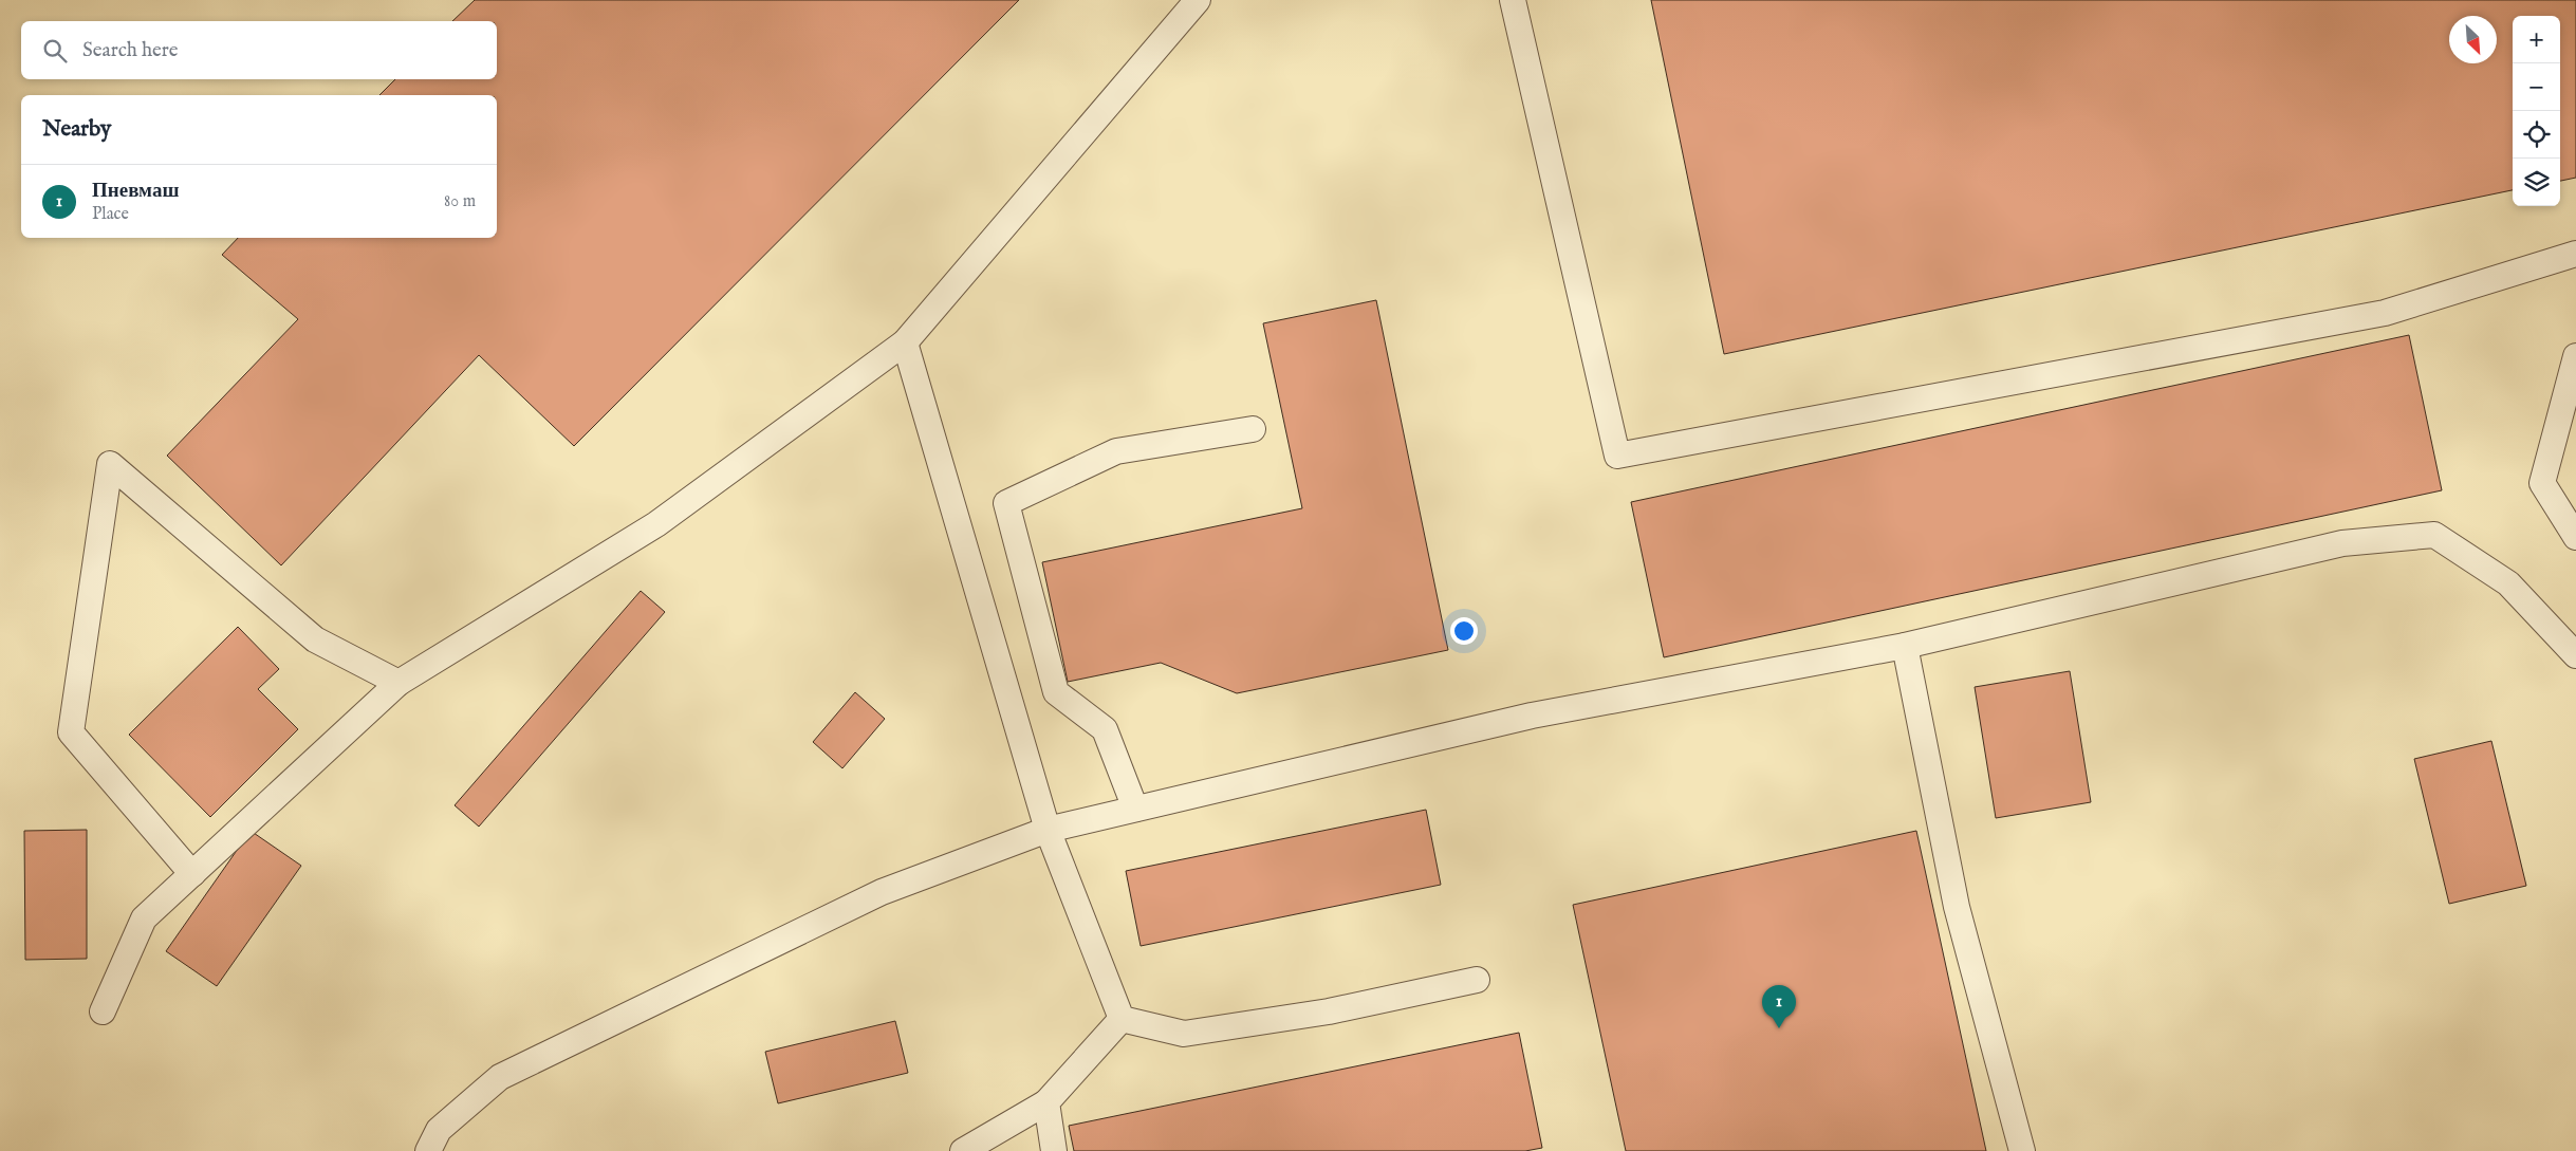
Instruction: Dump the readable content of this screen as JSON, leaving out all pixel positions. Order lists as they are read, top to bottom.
{
  "north": "bottom right",
  "page": {
    "map_buttons": ["+", "−"],
    "search": "Search here",
    "heading": "Nearby",
    "list": [
      {
        "mark": "1",
        "name": "Пневмаш",
        "note": "Place",
        "value": "80 m"
      }
    ],
    "pins": "1"
  }
}
